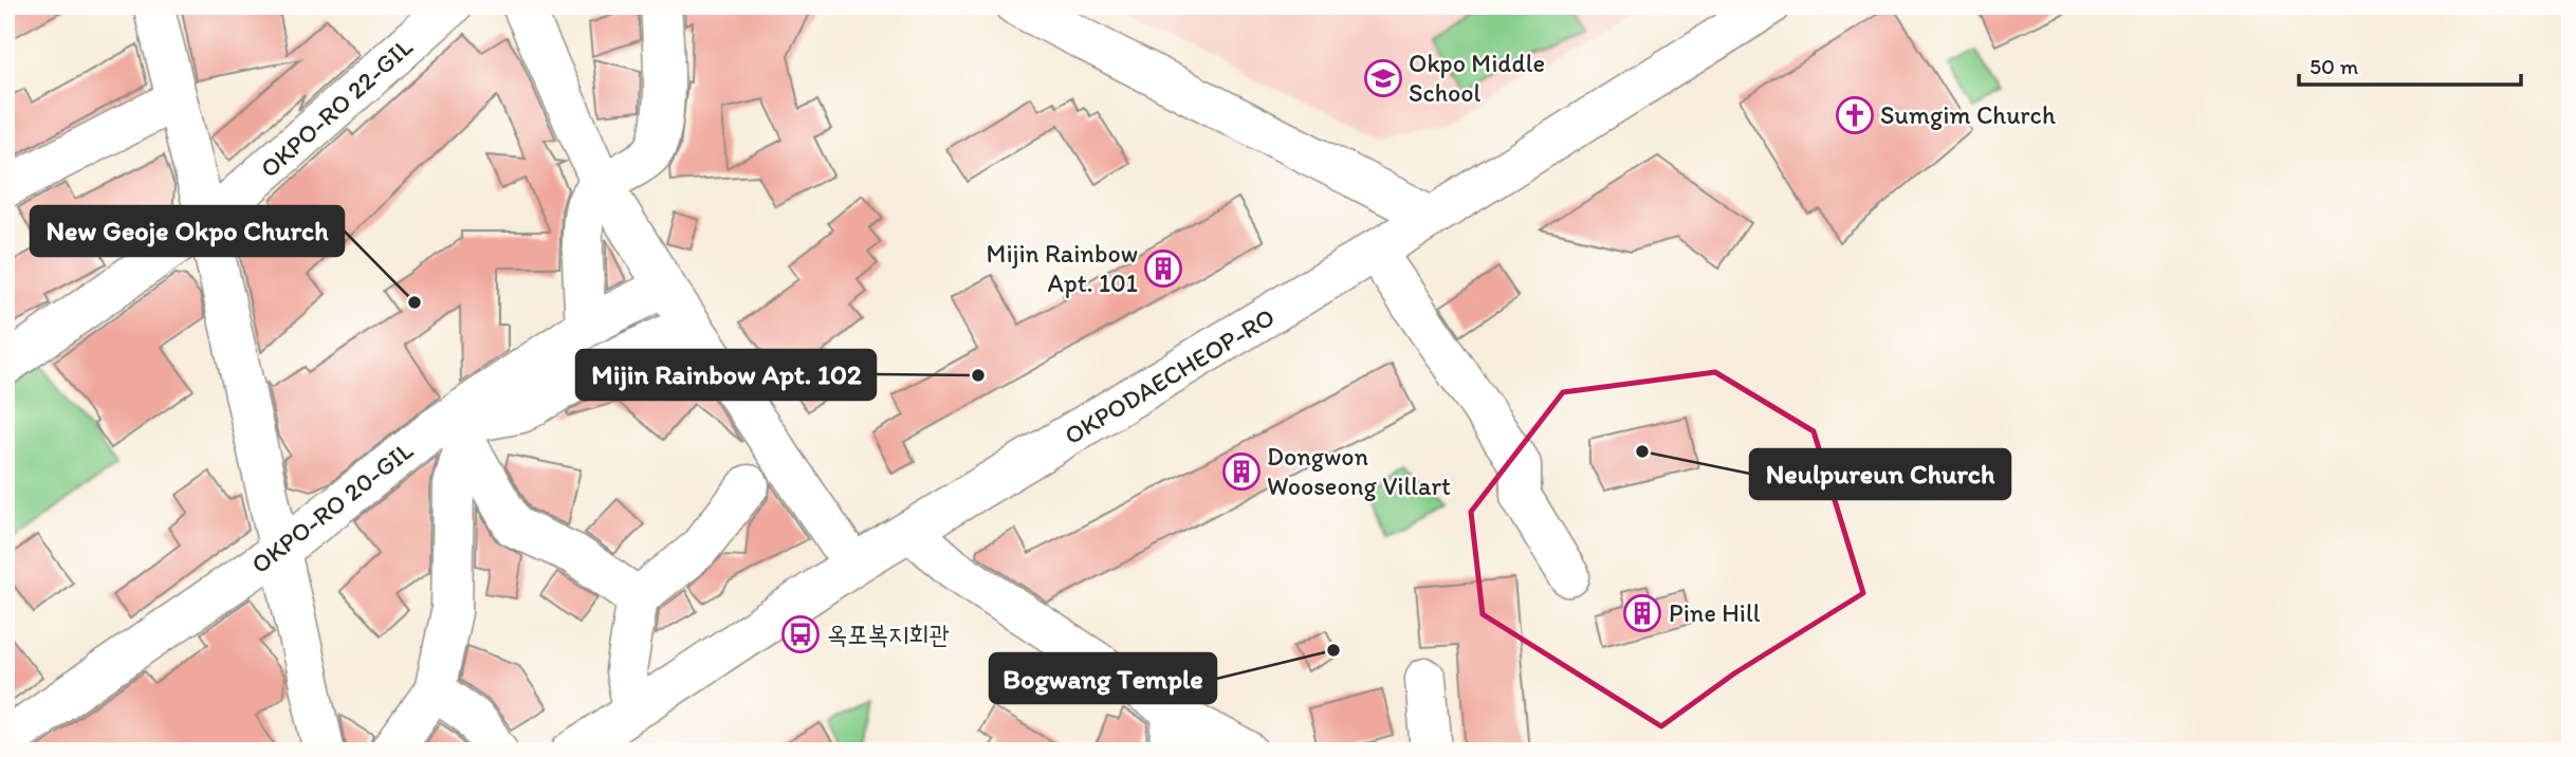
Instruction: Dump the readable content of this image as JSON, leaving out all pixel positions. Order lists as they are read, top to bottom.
{
  "streets": {
    "street": ["OKPO-RO 22-GIL", "OKPODAECHEOP-RO", "OKPO-RO 20-GIL"]
  },
  "places": {
    "school or university": ["Okpo Middle School"],
    "church": ["Sumgim Church"],
    "building": ["Mijin Rainbow Apt. 101", "Dongwon Wooseong Villart", "Pine Hill"],
    "other": [
      "New Geoje Okpo Church",
      "Mijin Rainbow Apt. 102",
      "Neulpureun Church",
      "Bogwang Temple"
    ],
    "bus stop": ["옥포복지회관"]
  },
  "scale_bar": "50 m"
}
